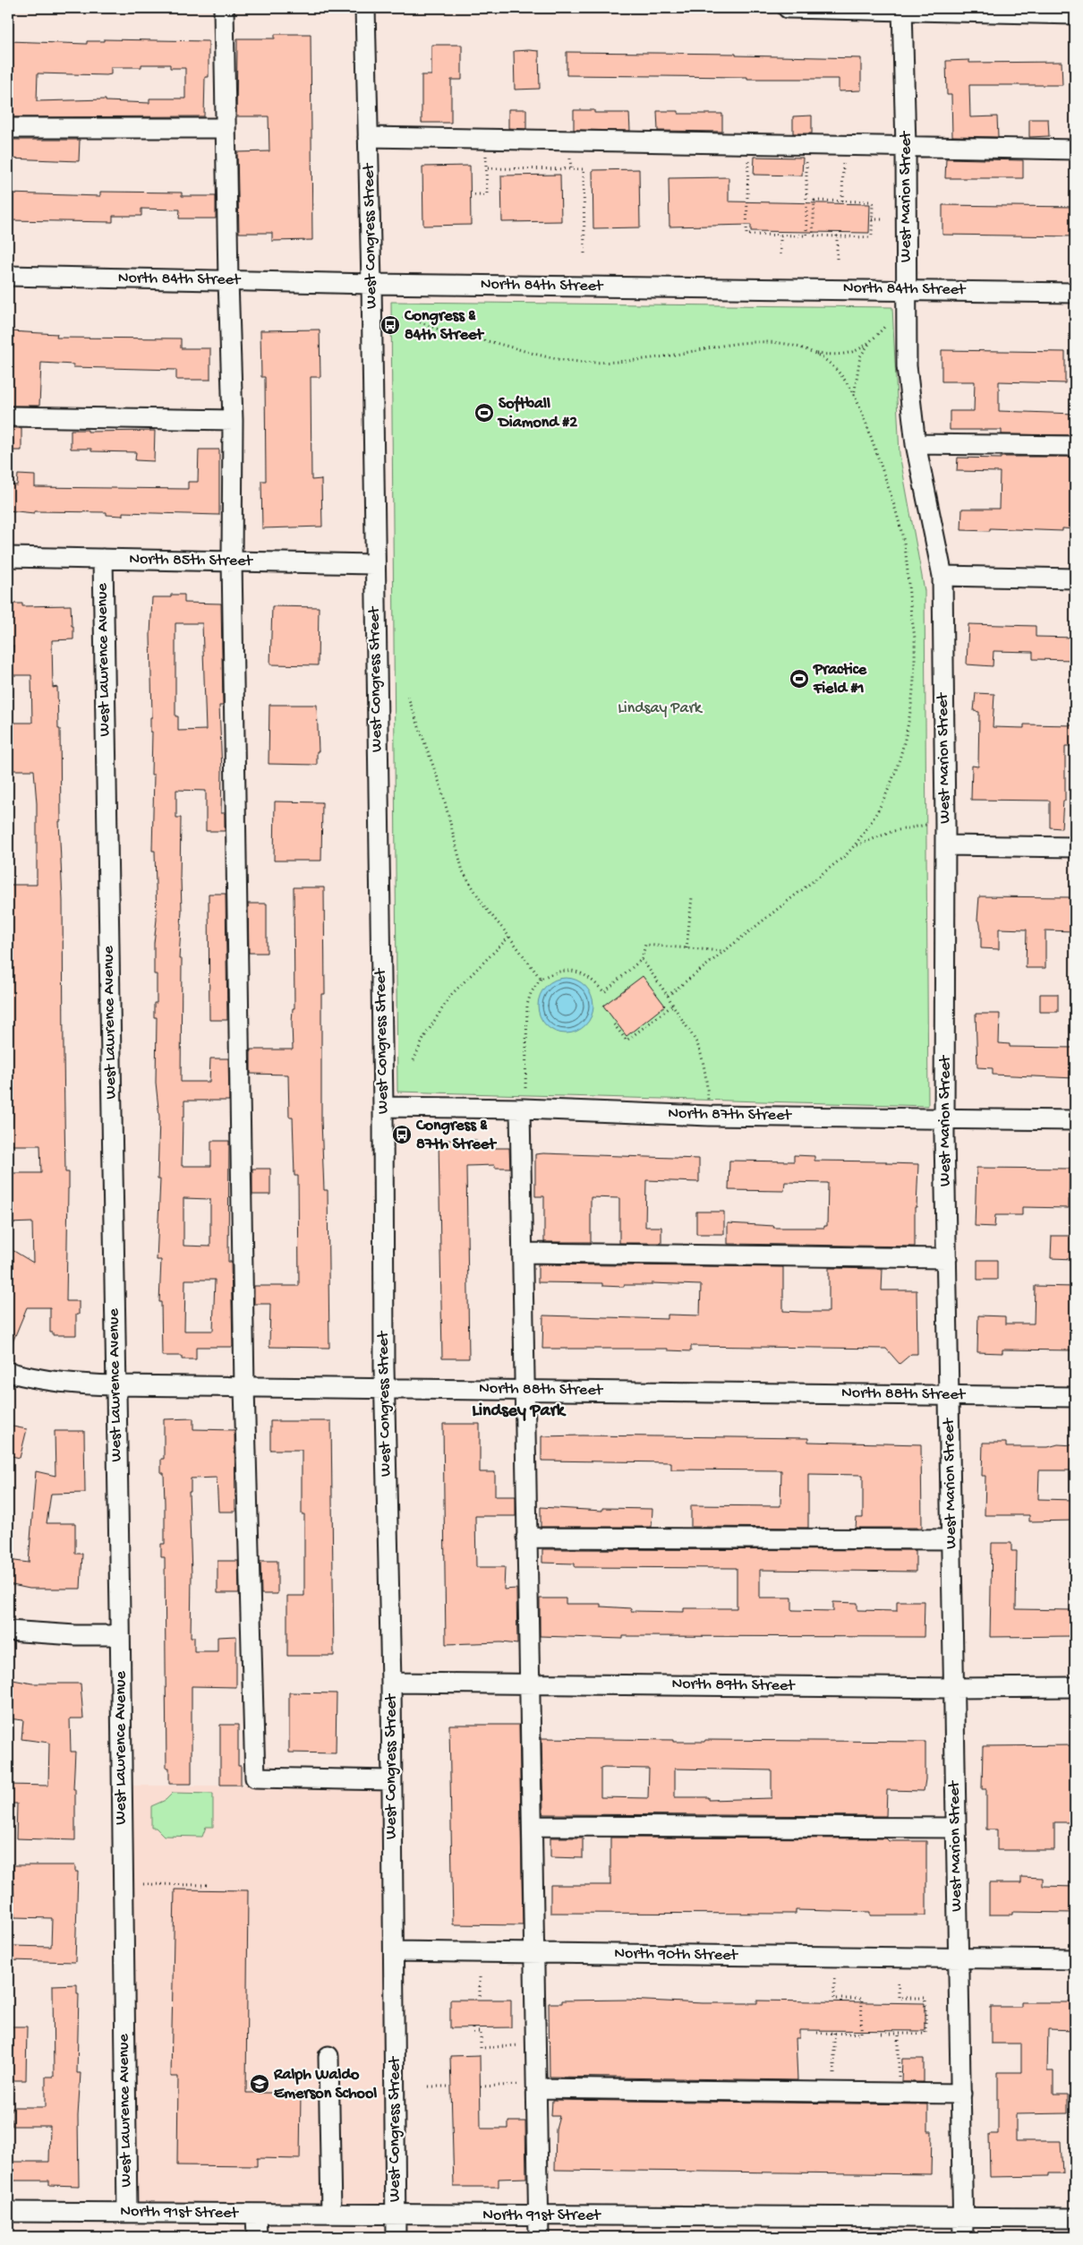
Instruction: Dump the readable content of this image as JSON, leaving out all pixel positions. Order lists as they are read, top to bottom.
{
  "streets": {
    "street": [
      "West Marion Street",
      "West Congress Street",
      "North 84th Street",
      "North 85th Street",
      "West Lawrence Avenue",
      "North 87th Street",
      "North 88th Street",
      "North 89th Street",
      "North 90th Street",
      "North 91st Street"
    ]
  },
  "crossings": [
    ["West Marion Street", "North 84th Street"],
    ["West Marion Street", "North 87th Street"],
    ["West Marion Street", "North 88th Street"],
    ["West Marion Street", "North 89th Street"],
    ["West Marion Street", "North 90th Street"],
    ["West Marion Street", "North 91st Street"],
    ["West Congress Street", "North 84th Street"],
    ["West Congress Street", "North 85th Street"],
    ["West Congress Street", "North 87th Street"],
    ["West Congress Street", "North 88th Street"],
    ["West Congress Street", "North 89th Street"],
    ["West Congress Street", "North 90th Street"],
    ["West Congress Street", "North 91st Street"],
    ["North 85th Street", "West Lawrence Avenue"],
    ["West Lawrence Avenue", "North 88th Street"],
    ["West Lawrence Avenue", "North 91st Street"]
  ],
  "districts": ["Lindsey Park"],
  "parks": ["Lindsay Park"],
  "places": {
    "bus stop": ["Congress & 84th Street", "Congress & 87th Street"],
    "sports": ["Softball Diamond #2", "Practice Field #1"],
    "school or university": ["Ralph Waldo Emerson School"]
  }
}
